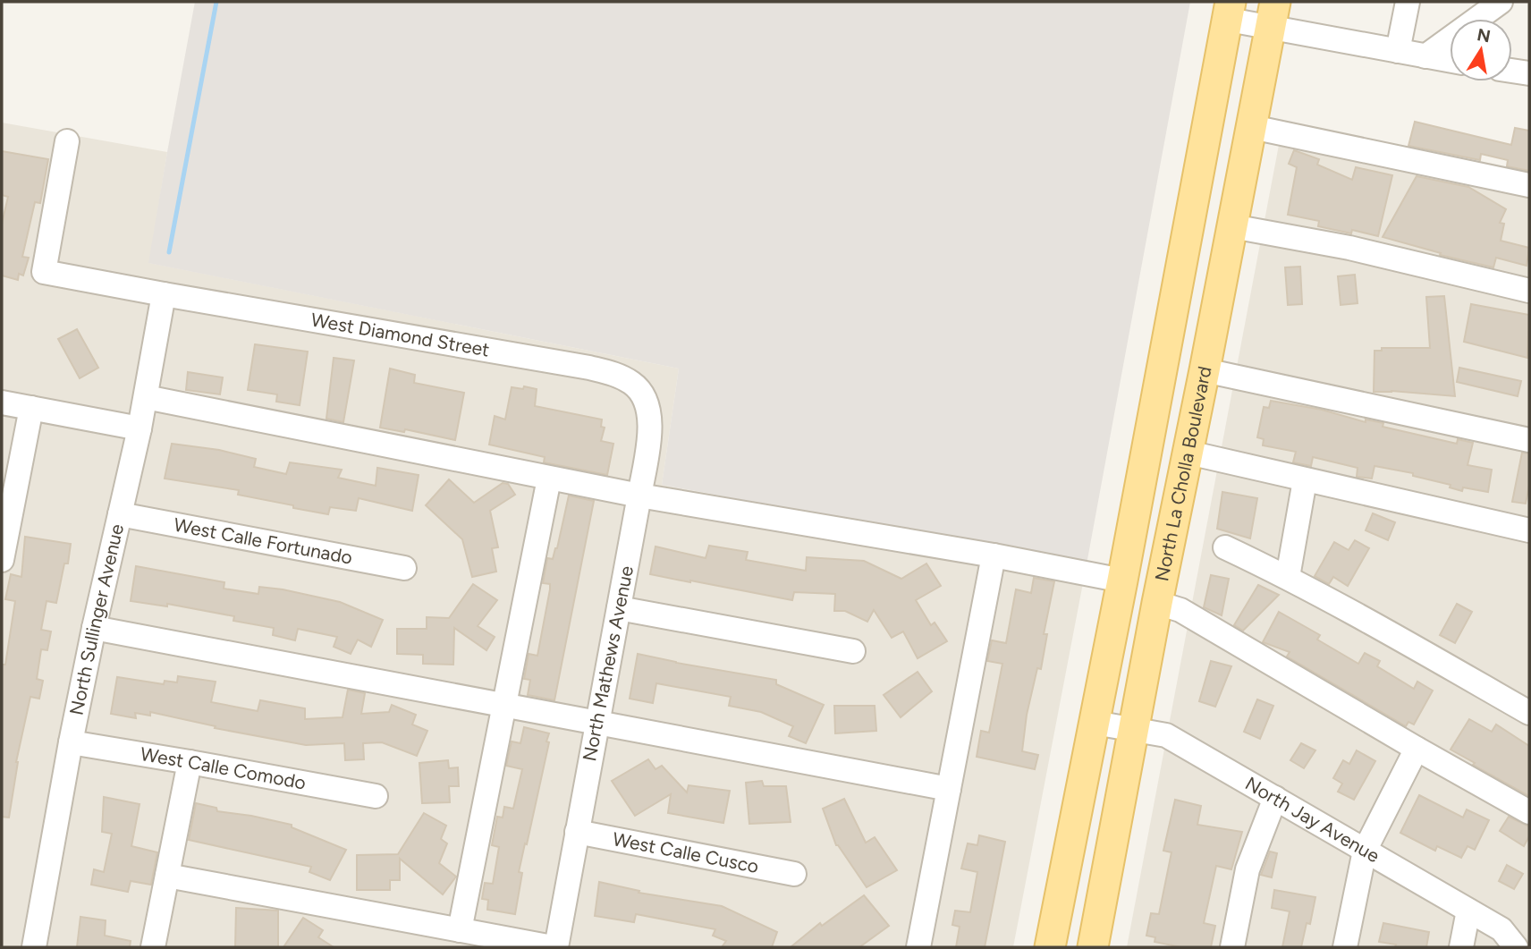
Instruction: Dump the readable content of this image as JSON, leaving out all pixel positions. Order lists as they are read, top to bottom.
{
  "streets": {
    "main road": ["North La Cholla Boulevard"],
    "street": [
      "West Diamond Street",
      "West Calle Fortunado",
      "North Sullinger Avenue",
      "North Mathews Avenue",
      "West Calle Comodo",
      "North Jay Avenue",
      "West Calle Cusco"
    ]
  },
  "crossings": [
    ["West Diamond Street", "North Sullinger Avenue"],
    ["West Diamond Street", "North Mathews Avenue"],
    ["North La Cholla Boulevard", "North Jay Avenue"],
    ["West Calle Fortunado", "North Sullinger Avenue"],
    ["North Sullinger Avenue", "West Calle Comodo"],
    ["North Mathews Avenue", "West Calle Cusco"]
  ],
  "north": "top"
}
